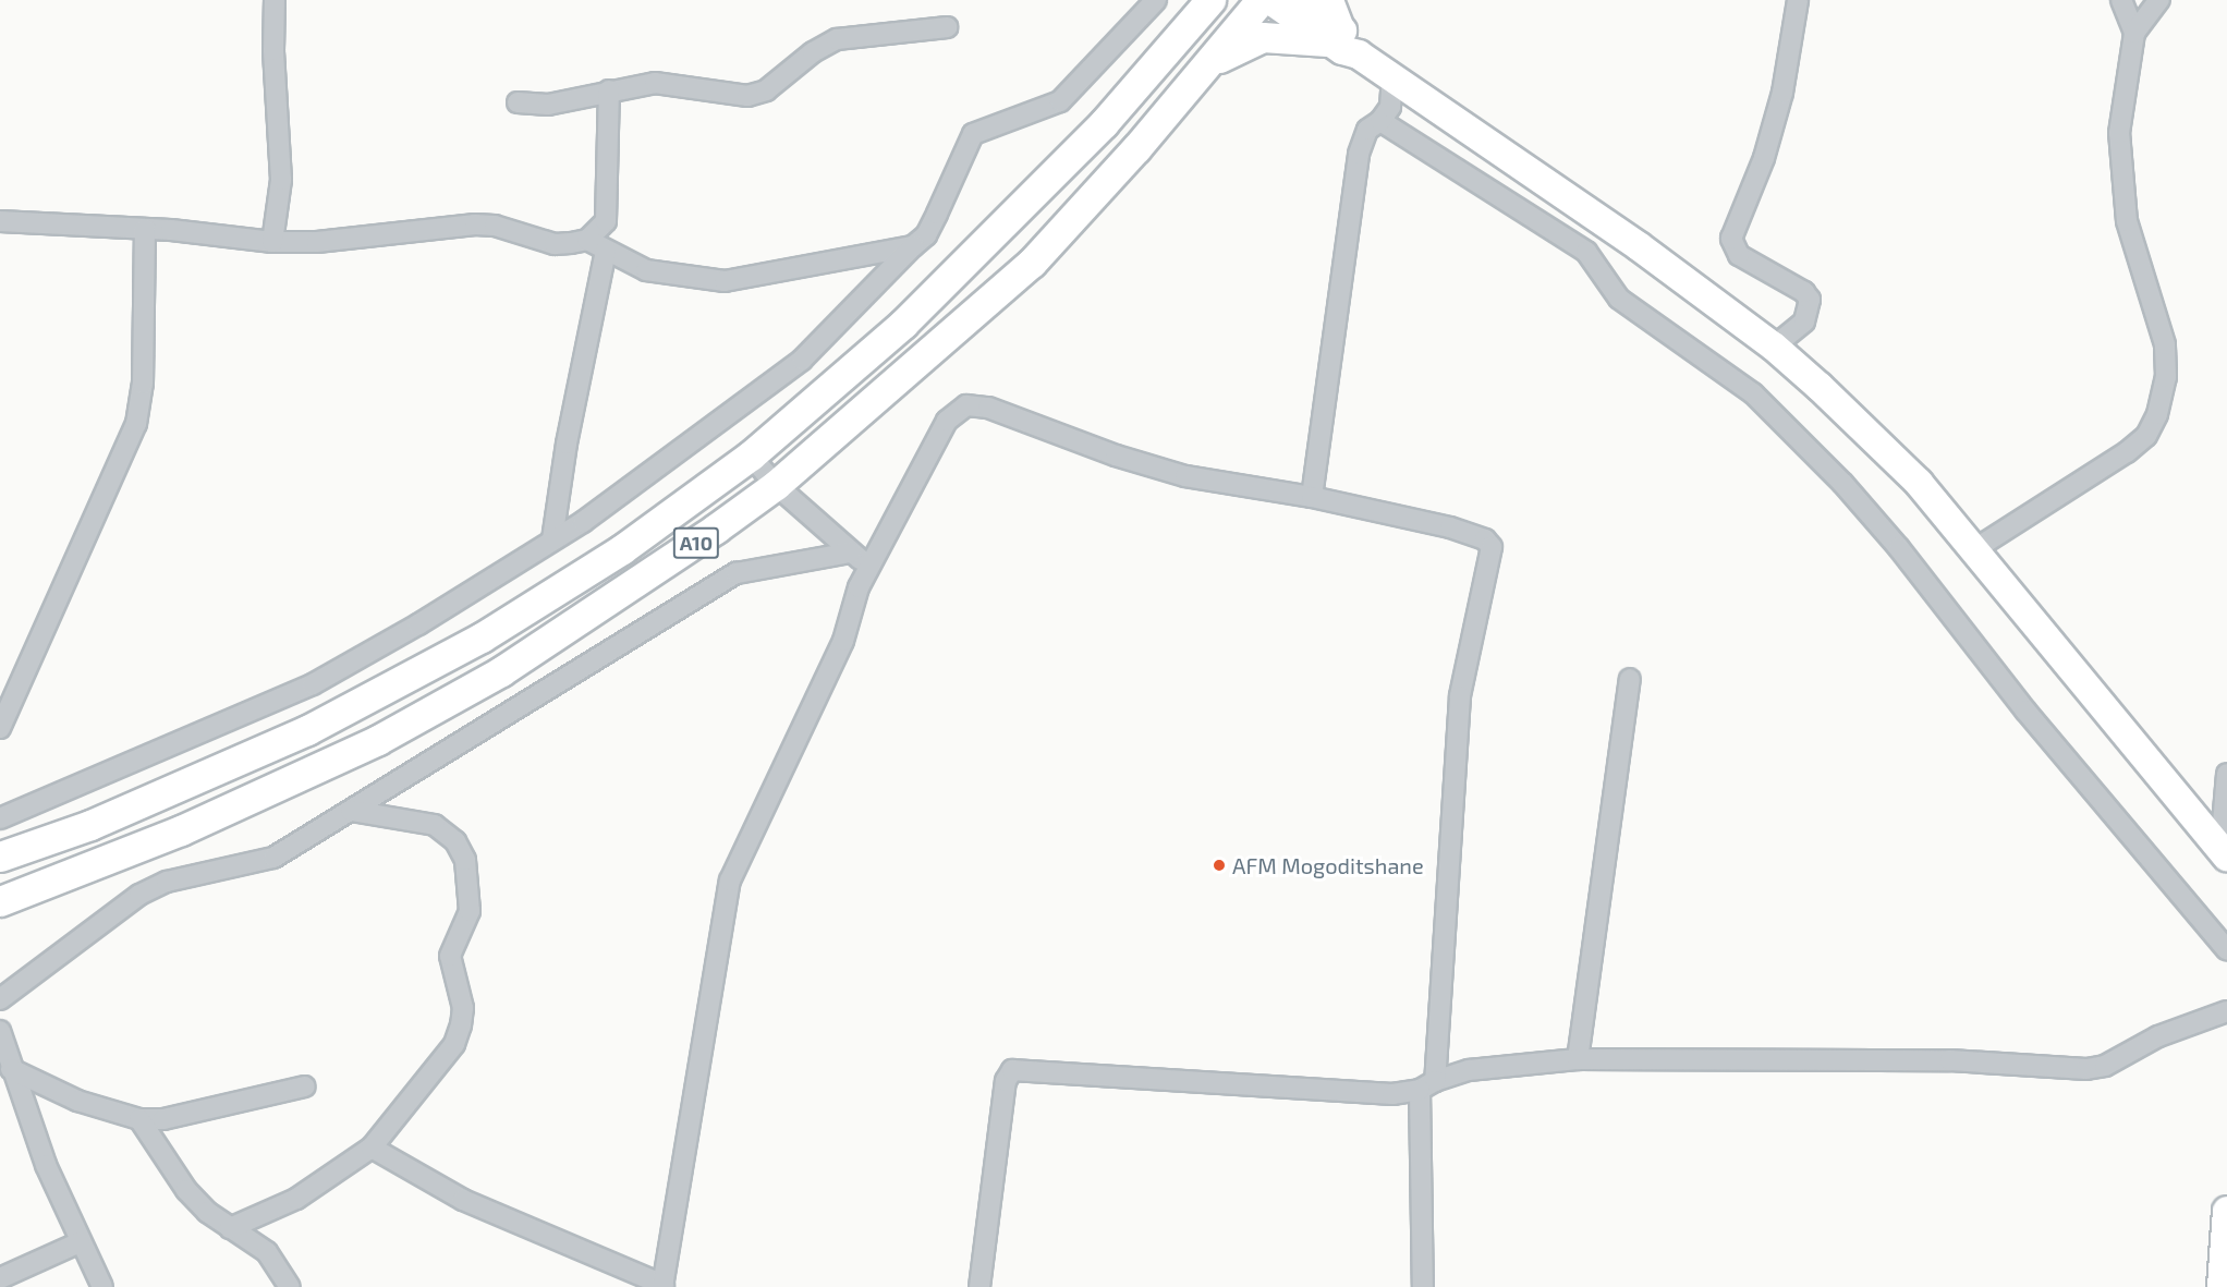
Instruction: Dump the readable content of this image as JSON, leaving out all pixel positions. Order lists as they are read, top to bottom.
{
  "streets": {
    "main road": ["A10"]
  },
  "places": ["AFM Mogoditshane"]
}
